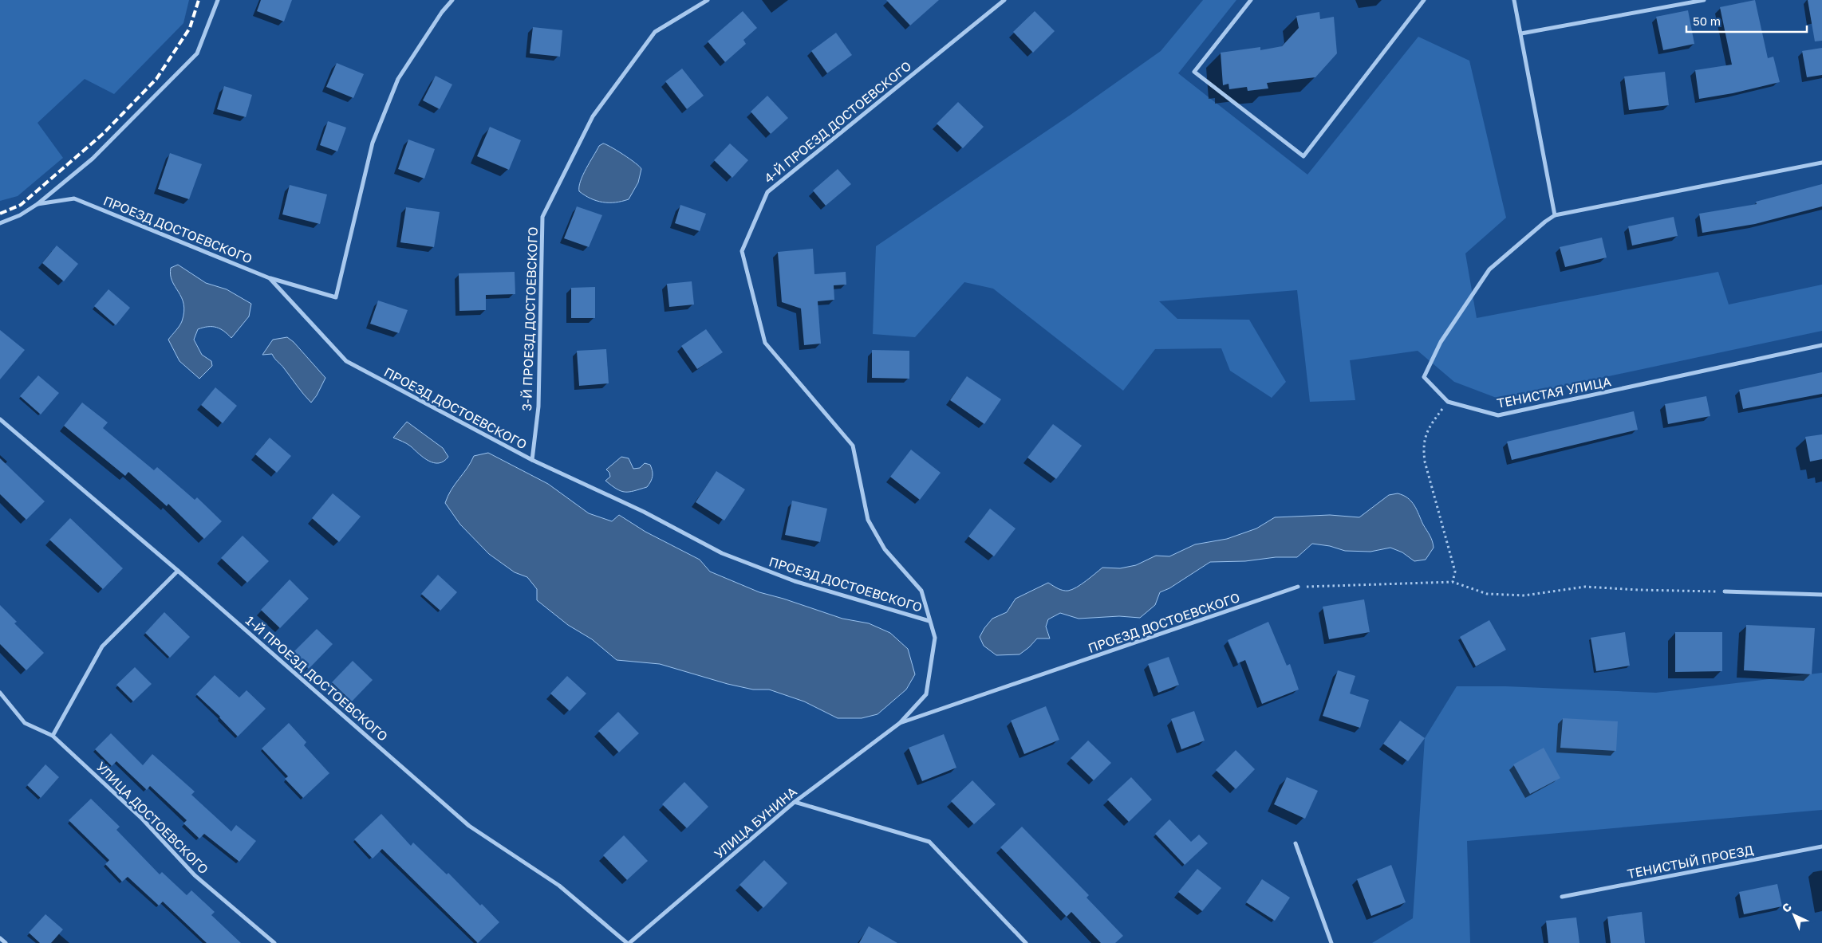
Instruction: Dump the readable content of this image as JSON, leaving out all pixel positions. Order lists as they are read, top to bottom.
{
  "streets": {
    "street": [
      "4-Й ПРОЕЗД ДОСТОЕВСКОГО",
      "ПРОЕЗД ДОСТОЕВСКОГО",
      "3-Й ПРОЕЗД ДОСТОЕВСКОГО",
      "ТЕНИСТАЯ УЛИЦА",
      "1-Й ПРОЕЗД ДОСТОЕВСКОГО",
      "УЛИЦА ДОСТОЕВСКОГО",
      "УЛИЦА БУНИНА",
      "ТЕНИСТЫЙ ПРОЕЗД"
    ]
  },
  "crossings": [
    ["4-Й ПРОЕЗД ДОСТОЕВСКОГО", "ПРОЕЗД ДОСТОЕВСКОГО"],
    ["4-Й ПРОЕЗД ДОСТОЕВСКОГО", "УЛИЦА БУНИНА"],
    ["ПРОЕЗД ДОСТОЕВСКОГО", "3-Й ПРОЕЗД ДОСТОЕВСКОГО"],
    ["ПРОЕЗД ДОСТОЕВСКОГО", "УЛИЦА БУНИНА"],
    ["1-Й ПРОЕЗД ДОСТОЕВСКОГО", "УЛИЦА БУНИНА"]
  ],
  "scale_bar": "50 m",
  "north": "top left"
}
